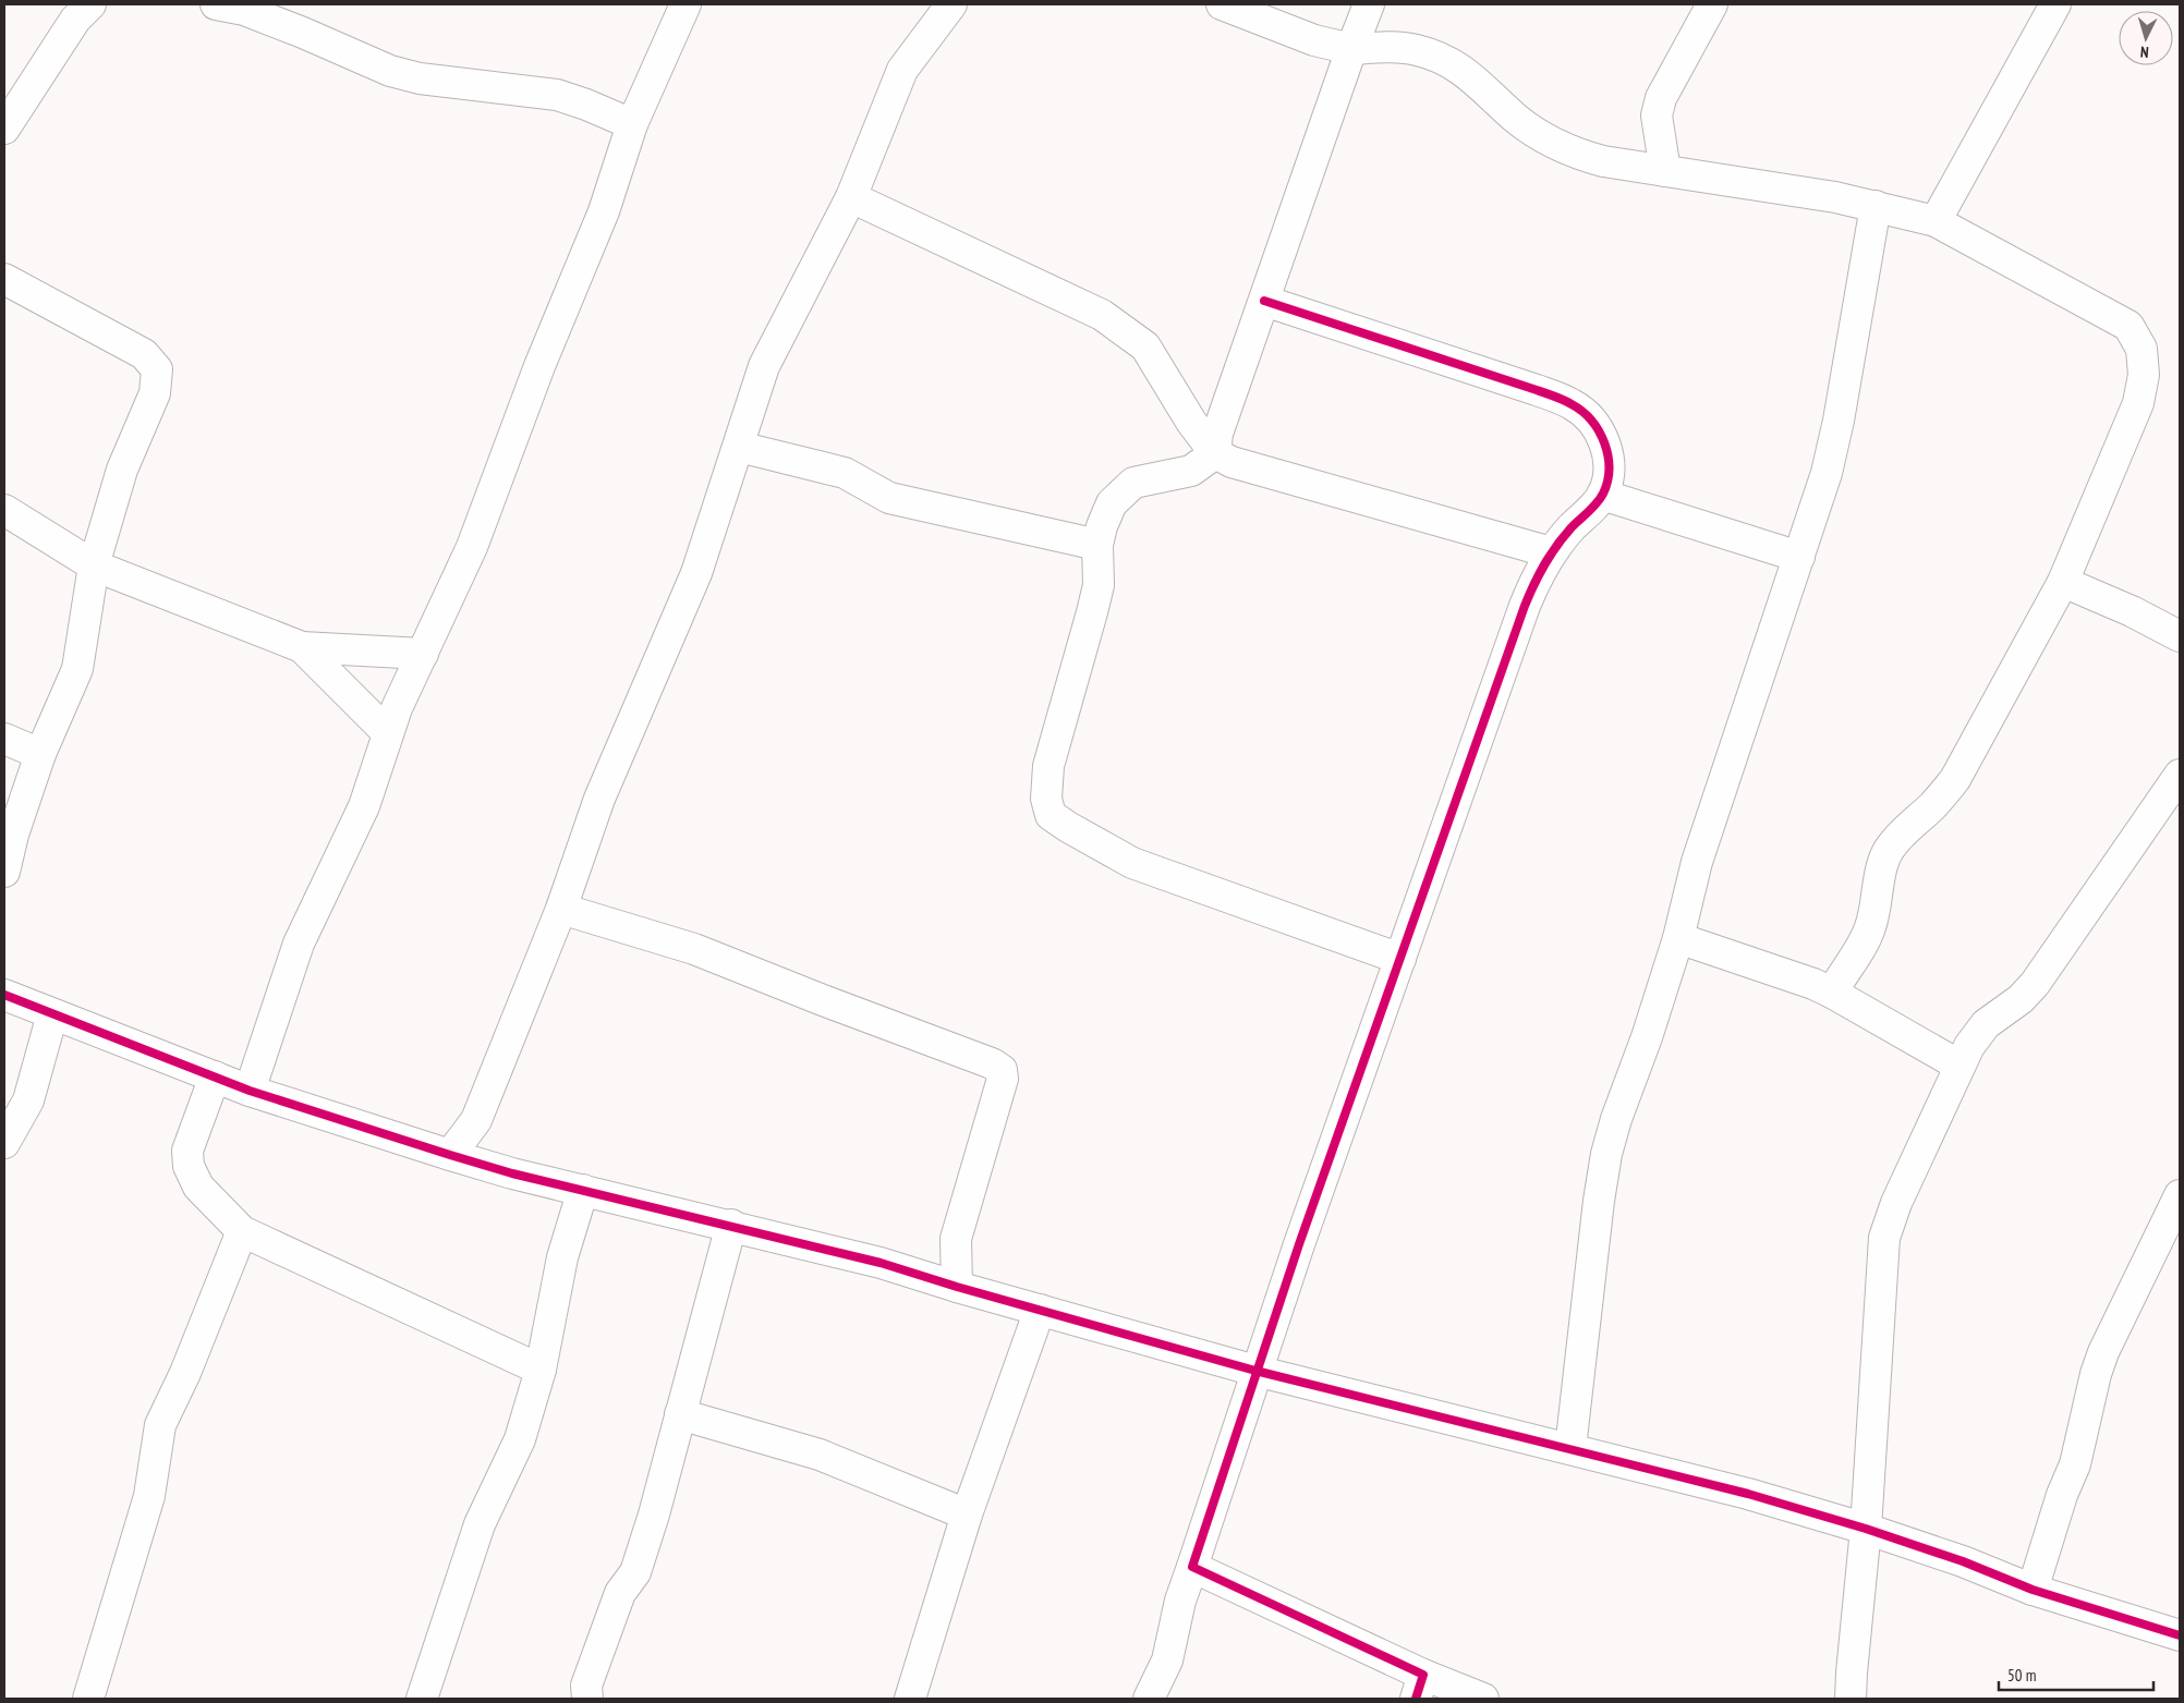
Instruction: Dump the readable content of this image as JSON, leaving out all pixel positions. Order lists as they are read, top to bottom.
{
  "scale_bar": "50 m",
  "north": "bottom"
}
